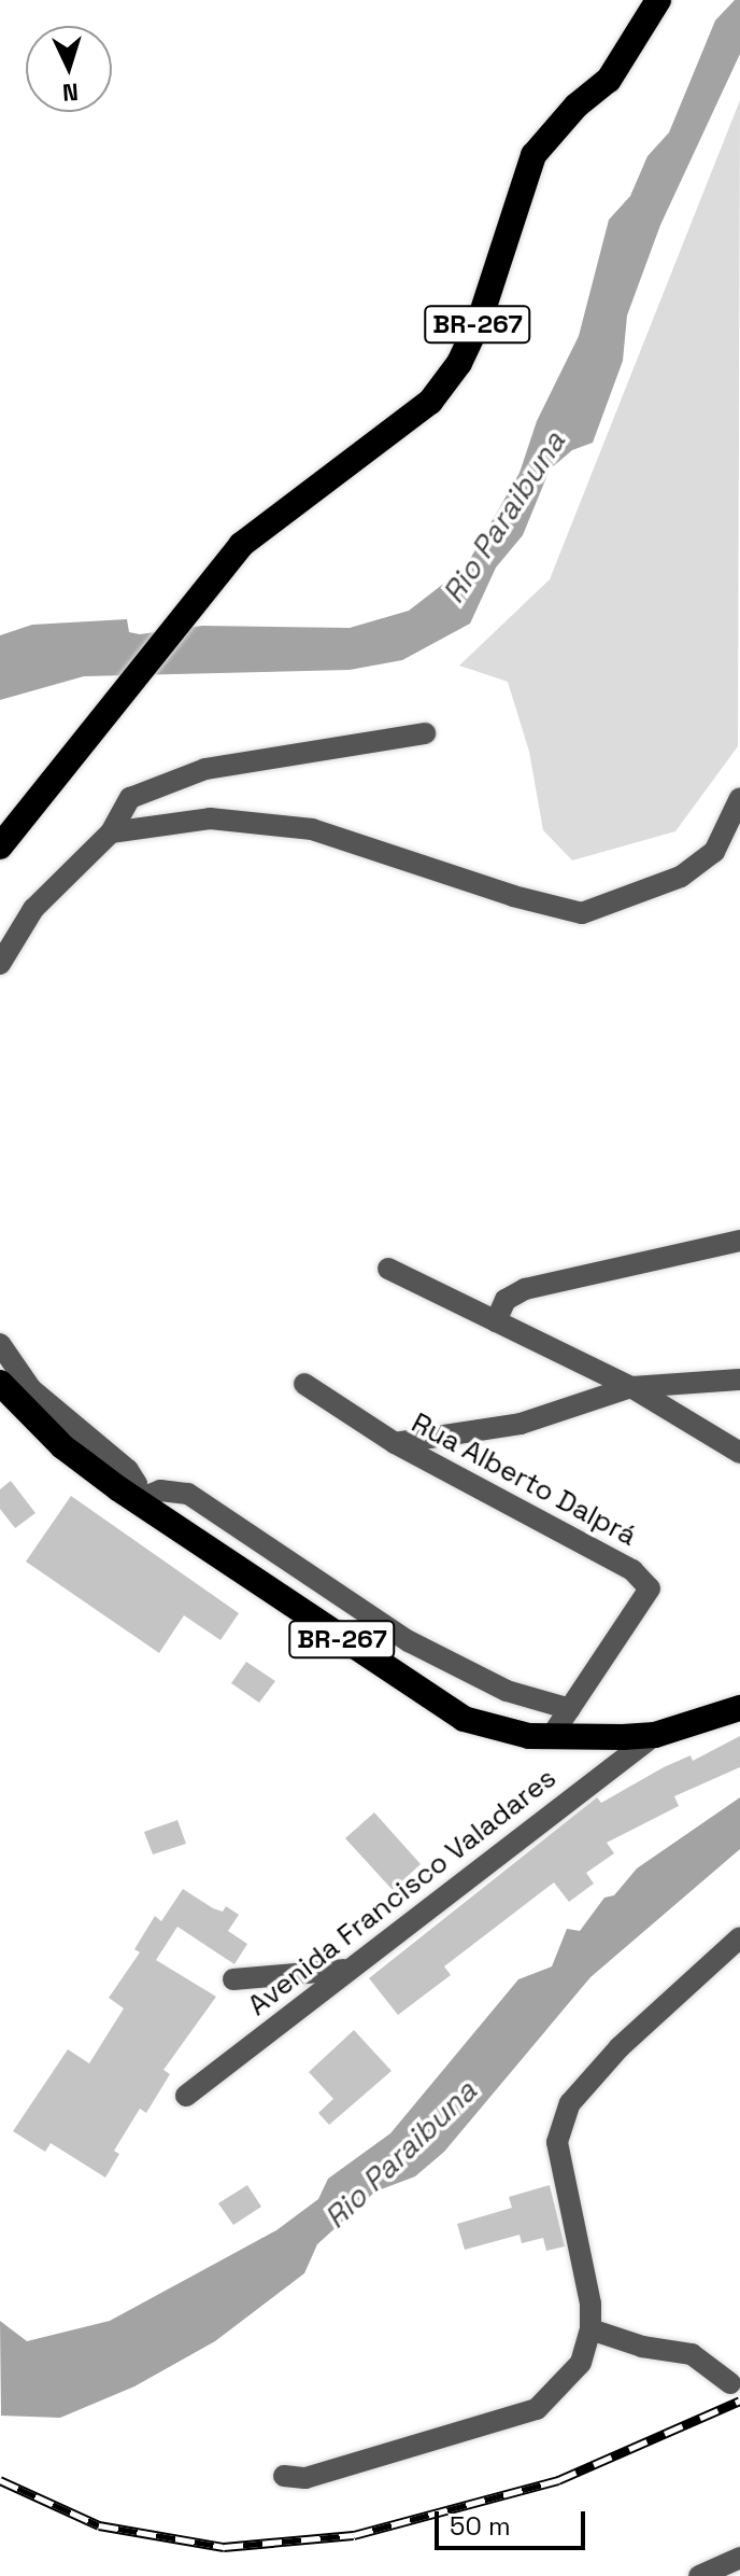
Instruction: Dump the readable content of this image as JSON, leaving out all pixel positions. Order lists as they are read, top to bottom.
{
  "streets": {
    "highway": ["BR-267"],
    "street": ["Rua Alberto Dalprá", "Avenida Francisco Valadares"]
  },
  "crossings": [
    ["BR-267", "Rua Alberto Dalprá"],
    ["BR-267", "Avenida Francisco Valadares"]
  ],
  "water": ["Rio Paraibuna"],
  "scale_bar": "50 m",
  "north": "bottom"
}
